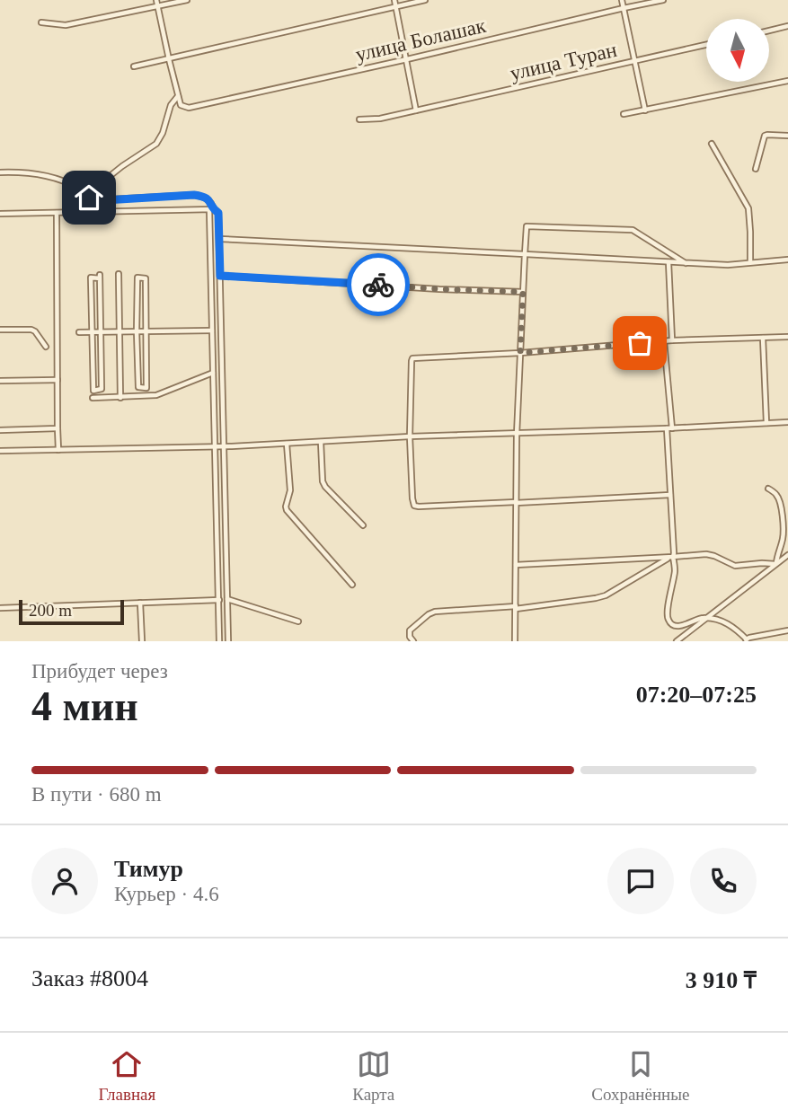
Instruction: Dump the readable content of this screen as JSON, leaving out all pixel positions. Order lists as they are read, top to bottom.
{
  "streets": {
    "street": ["улица Болашак", "улица Туран"]
  },
  "scale_bar": "200 m",
  "north": "bottom",
  "page": {
    "scale": "200 m",
    "heading": ["4 мин", "Прибудет через", "07:20–07:25"],
    "panel": [
      "Тимур",
      "Курьер · 4.6",
      "Заказ #8004",
      "3 910 ₸"
    ],
    "bar": "В пути · 680 m",
    "tabs": ["Главная", "Карта", "Сохранённые"]
  }
}
